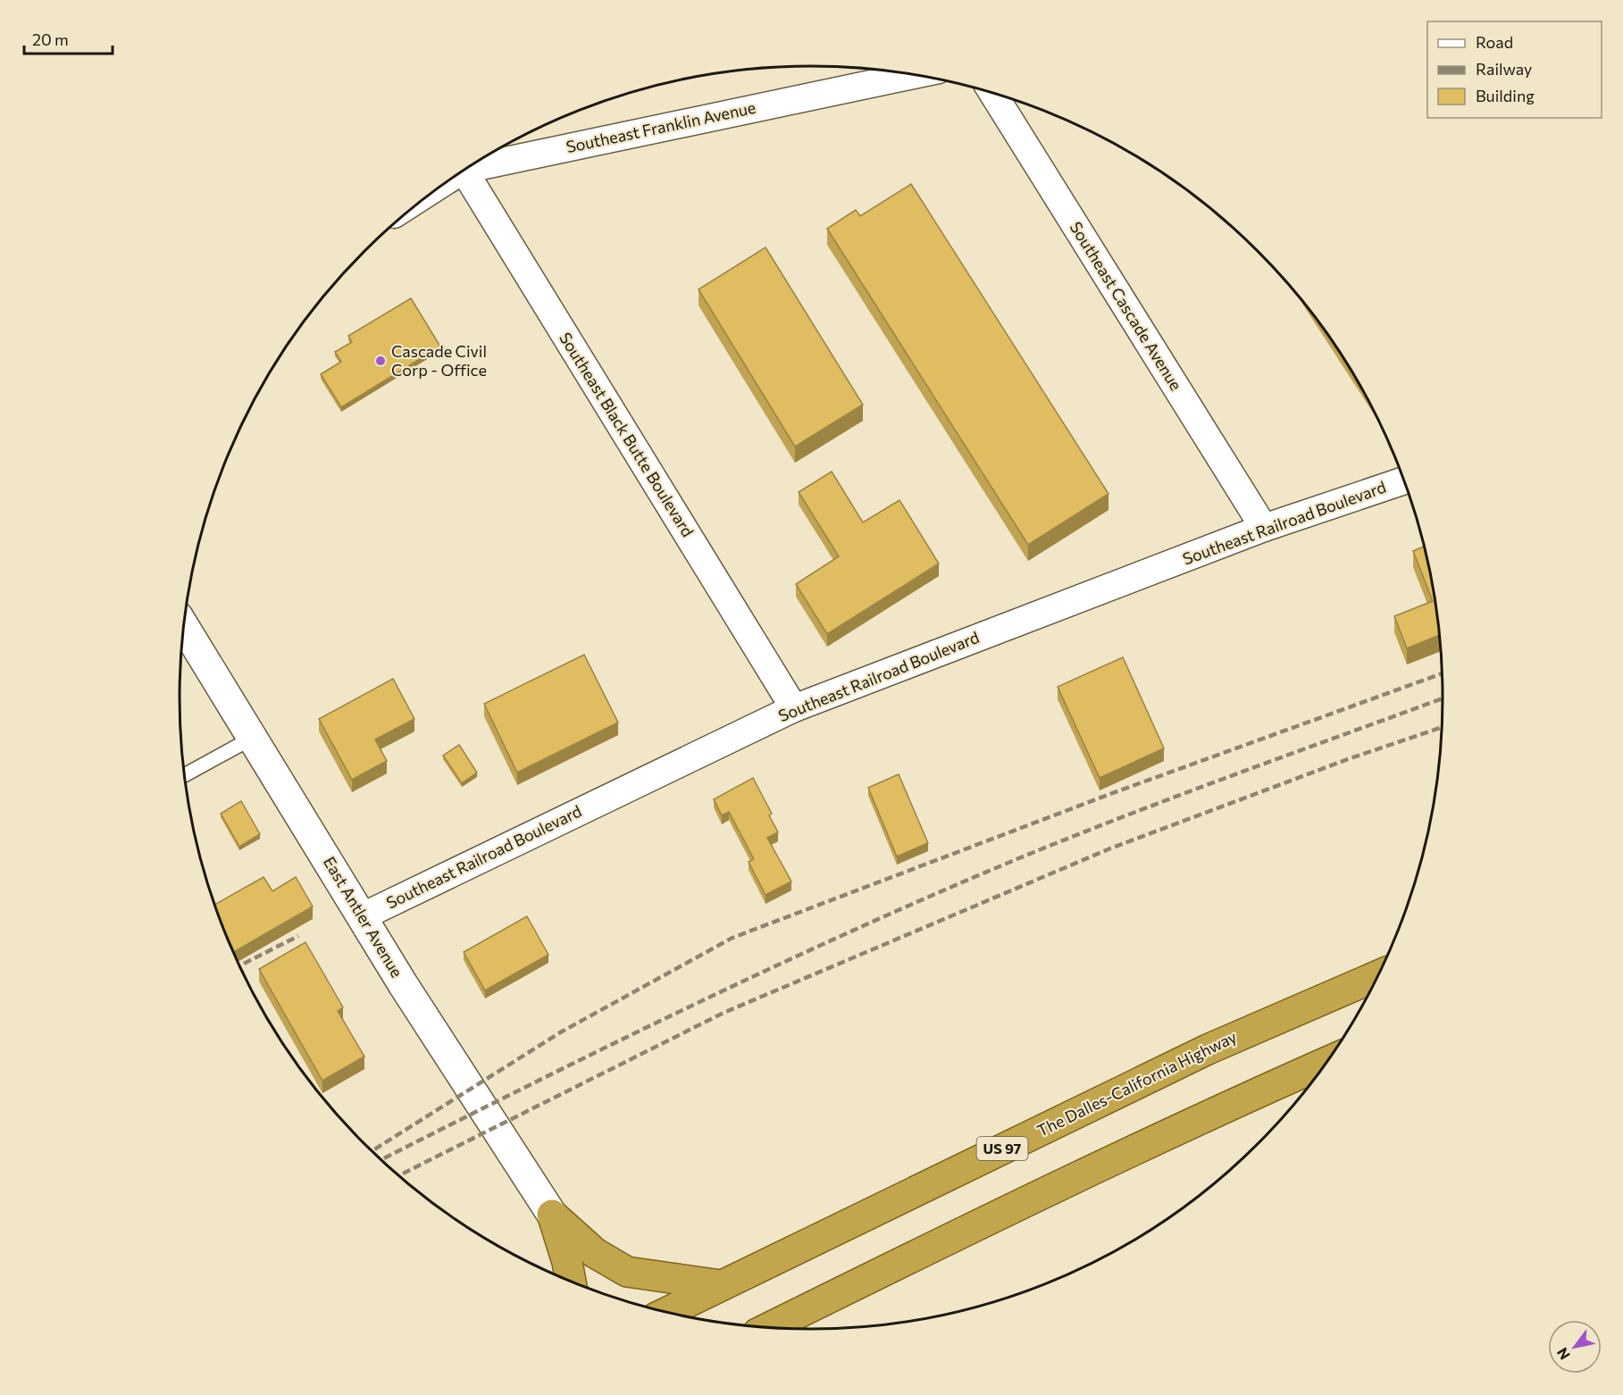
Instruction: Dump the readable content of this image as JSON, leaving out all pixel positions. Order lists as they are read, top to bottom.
{
  "streets": {
    "highway": ["The Dalles-California Highway", "US 97"],
    "street": [
      "Southeast Franklin Avenue",
      "Southeast Cascade Avenue",
      "Southeast Black Butte Boulevard",
      "Southeast Railroad Boulevard",
      "East Antler Avenue"
    ]
  },
  "crossings": [
    ["Southeast Cascade Avenue", "Southeast Railroad Boulevard"],
    ["Southeast Black Butte Boulevard", "Southeast Railroad Boulevard"],
    ["Southeast Railroad Boulevard", "East Antler Avenue"]
  ],
  "places": ["Cascade Civil Corp - Office"],
  "legend": ["Road", "Railway", "Building"],
  "scale_bar": "20 m",
  "north": "bottom left"
}
